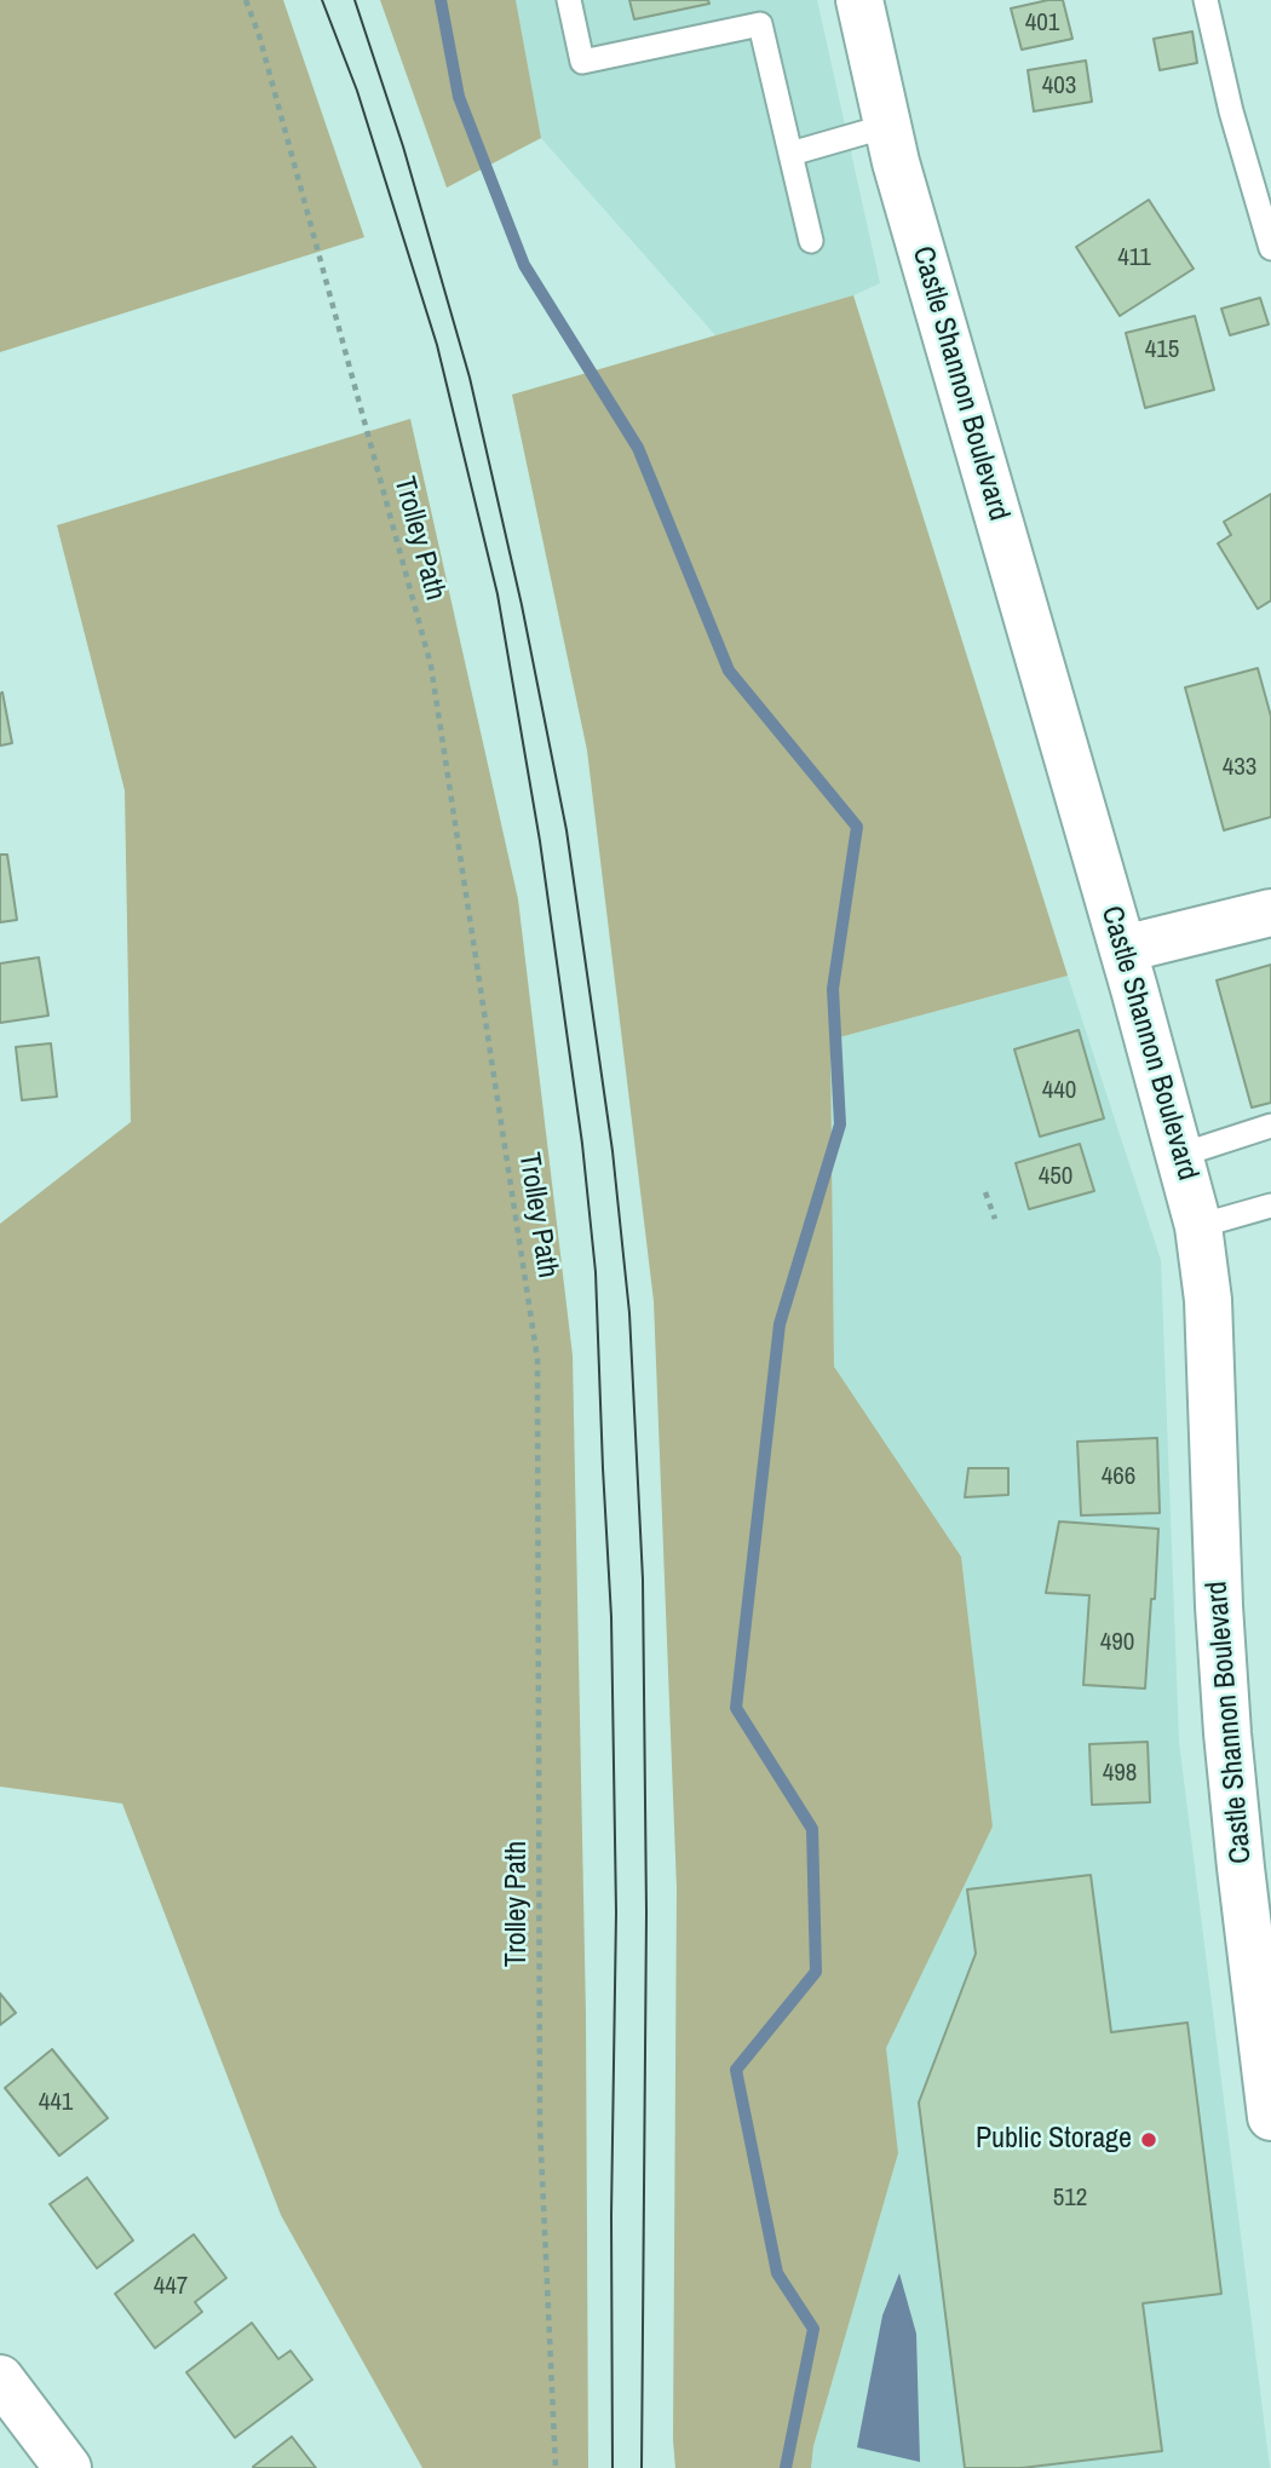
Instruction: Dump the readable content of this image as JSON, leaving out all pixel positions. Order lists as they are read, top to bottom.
{
  "streets": {
    "street": ["Castle Shannon Boulevard"],
    "path": ["Trolley Path"]
  },
  "places": ["Public Storage"],
  "house_numbers": [
    "401",
    "403",
    "411",
    "415",
    "433",
    "440",
    "450",
    "466",
    "490",
    "498",
    "441",
    "512",
    "447"
  ]
}
